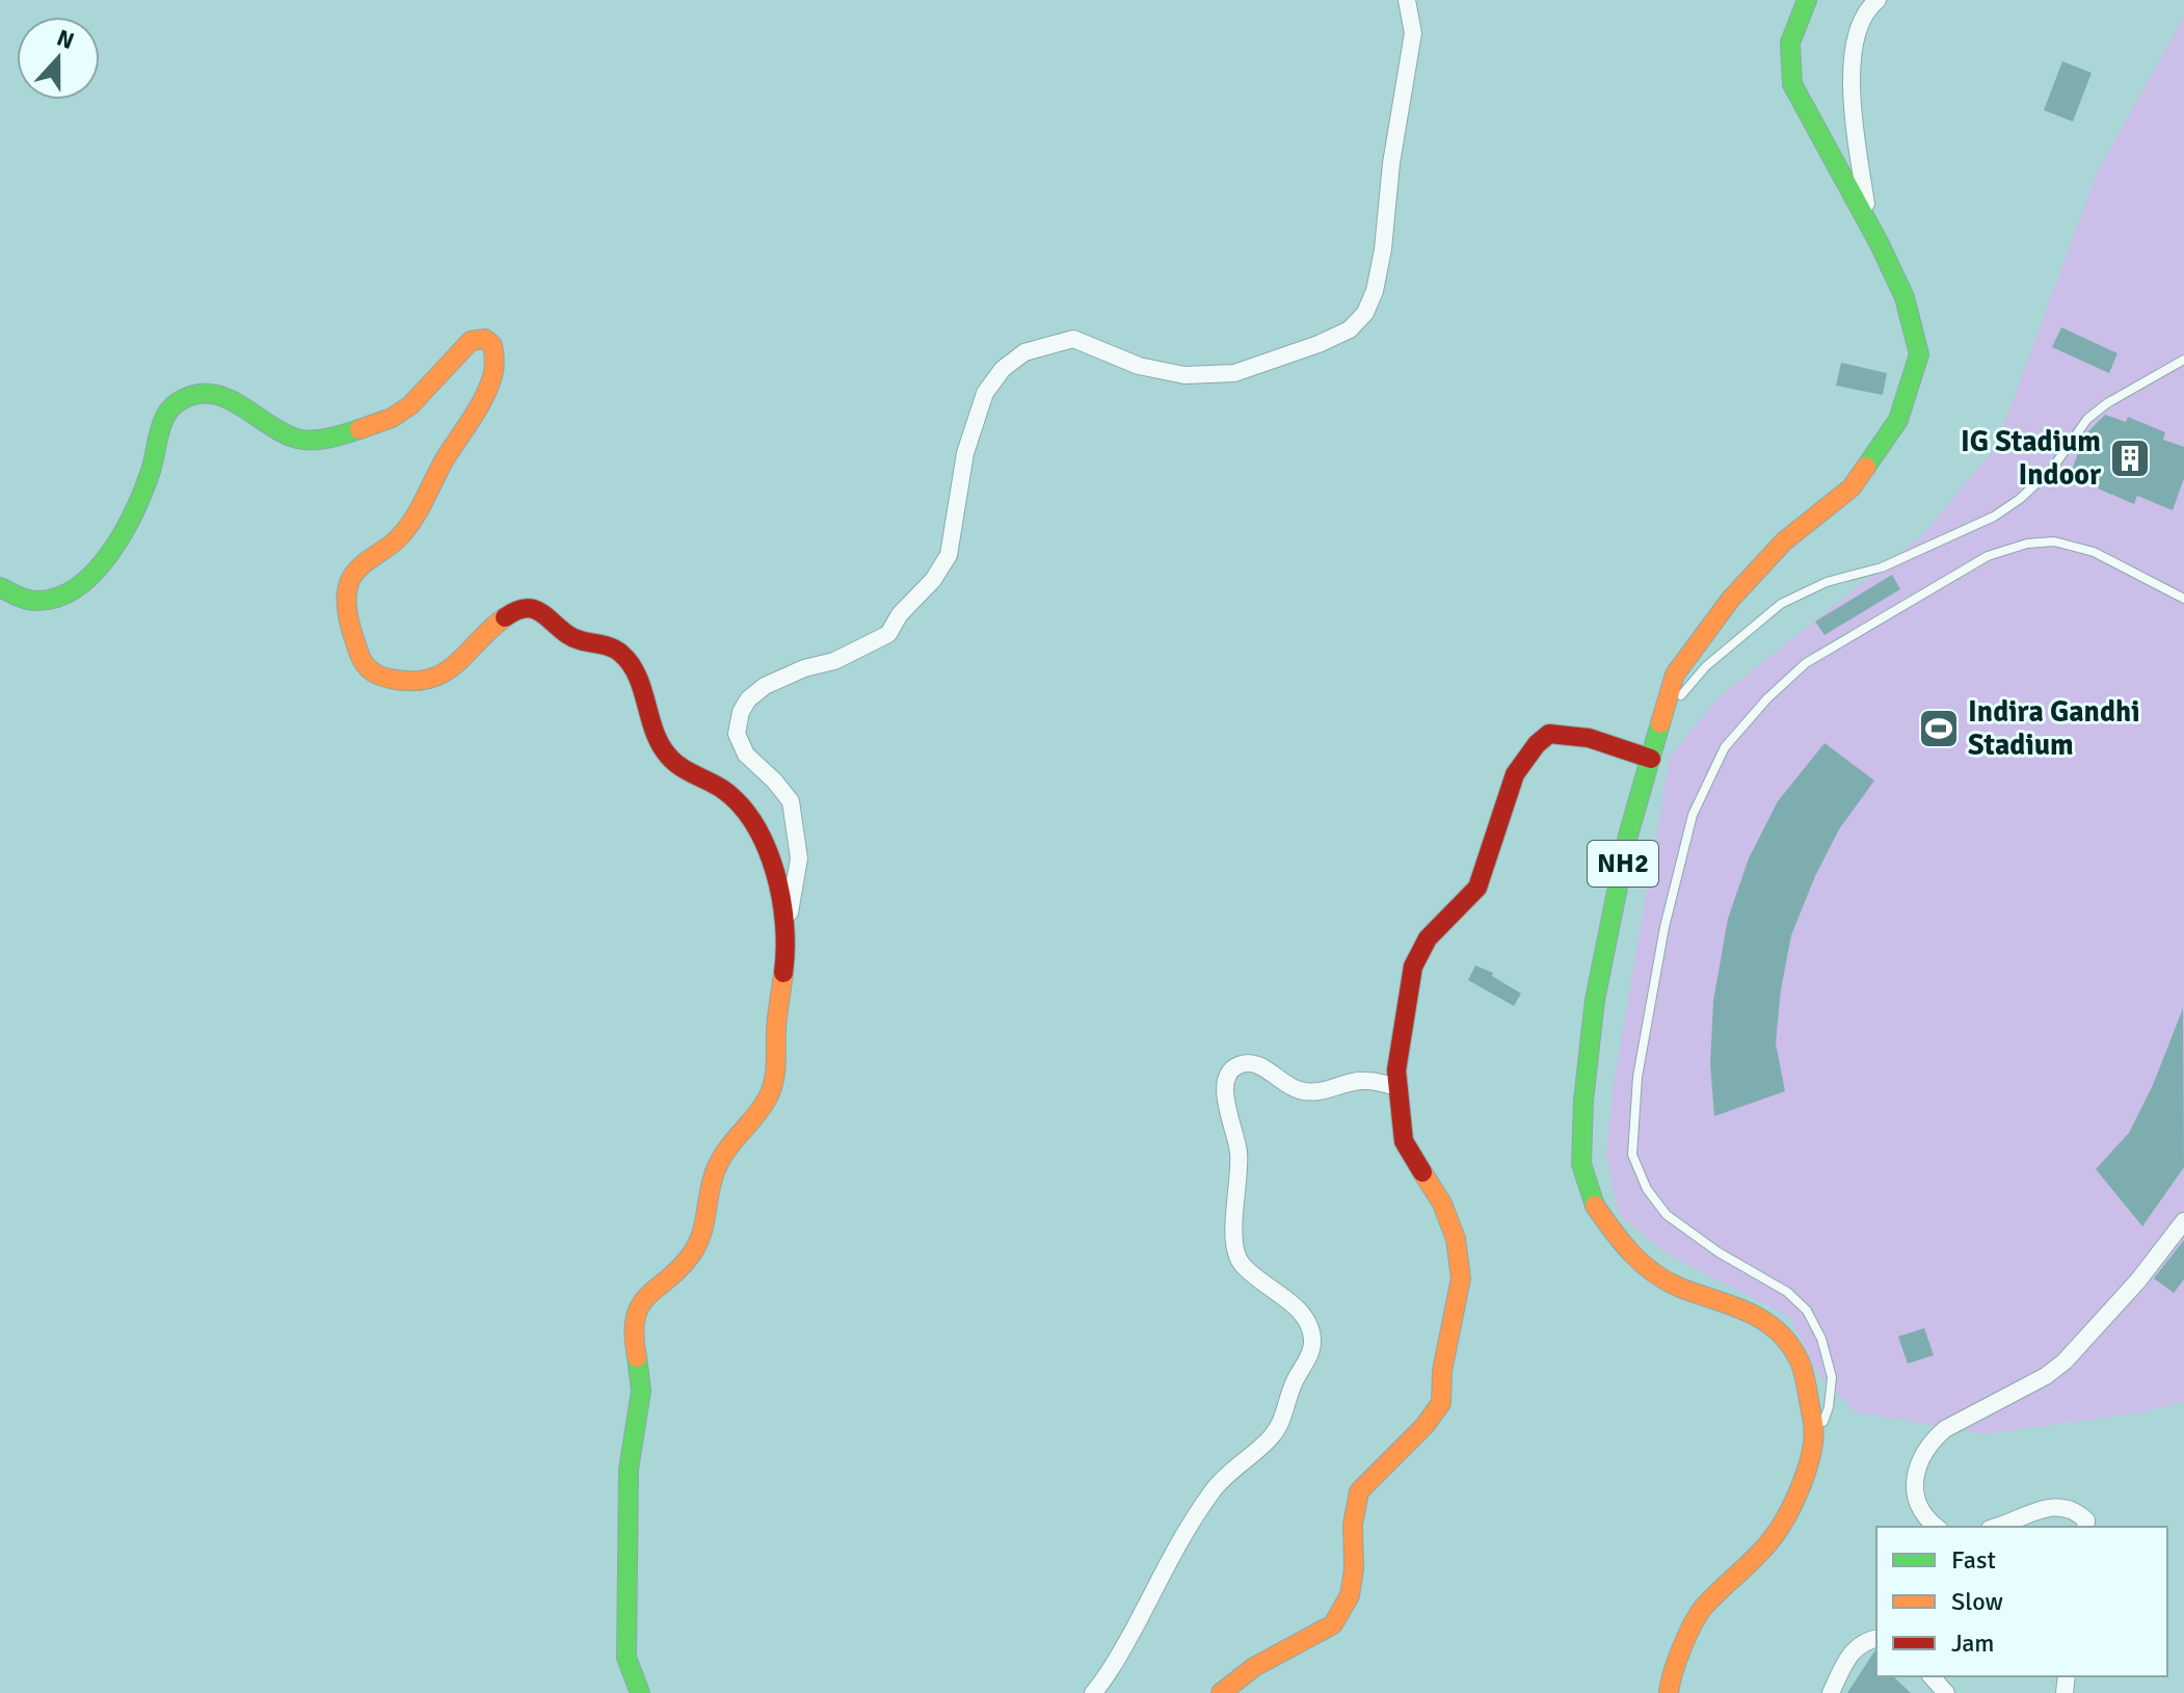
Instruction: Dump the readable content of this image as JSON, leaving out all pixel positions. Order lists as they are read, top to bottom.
{
  "streets": {
    "main road": ["NH2"]
  },
  "places": {
    "building": ["IG Stadium Indoor"],
    "sports": ["Indira Gandhi Stadium"]
  },
  "legend": ["Fast", "Slow", "Jam"],
  "north": "top"
}
